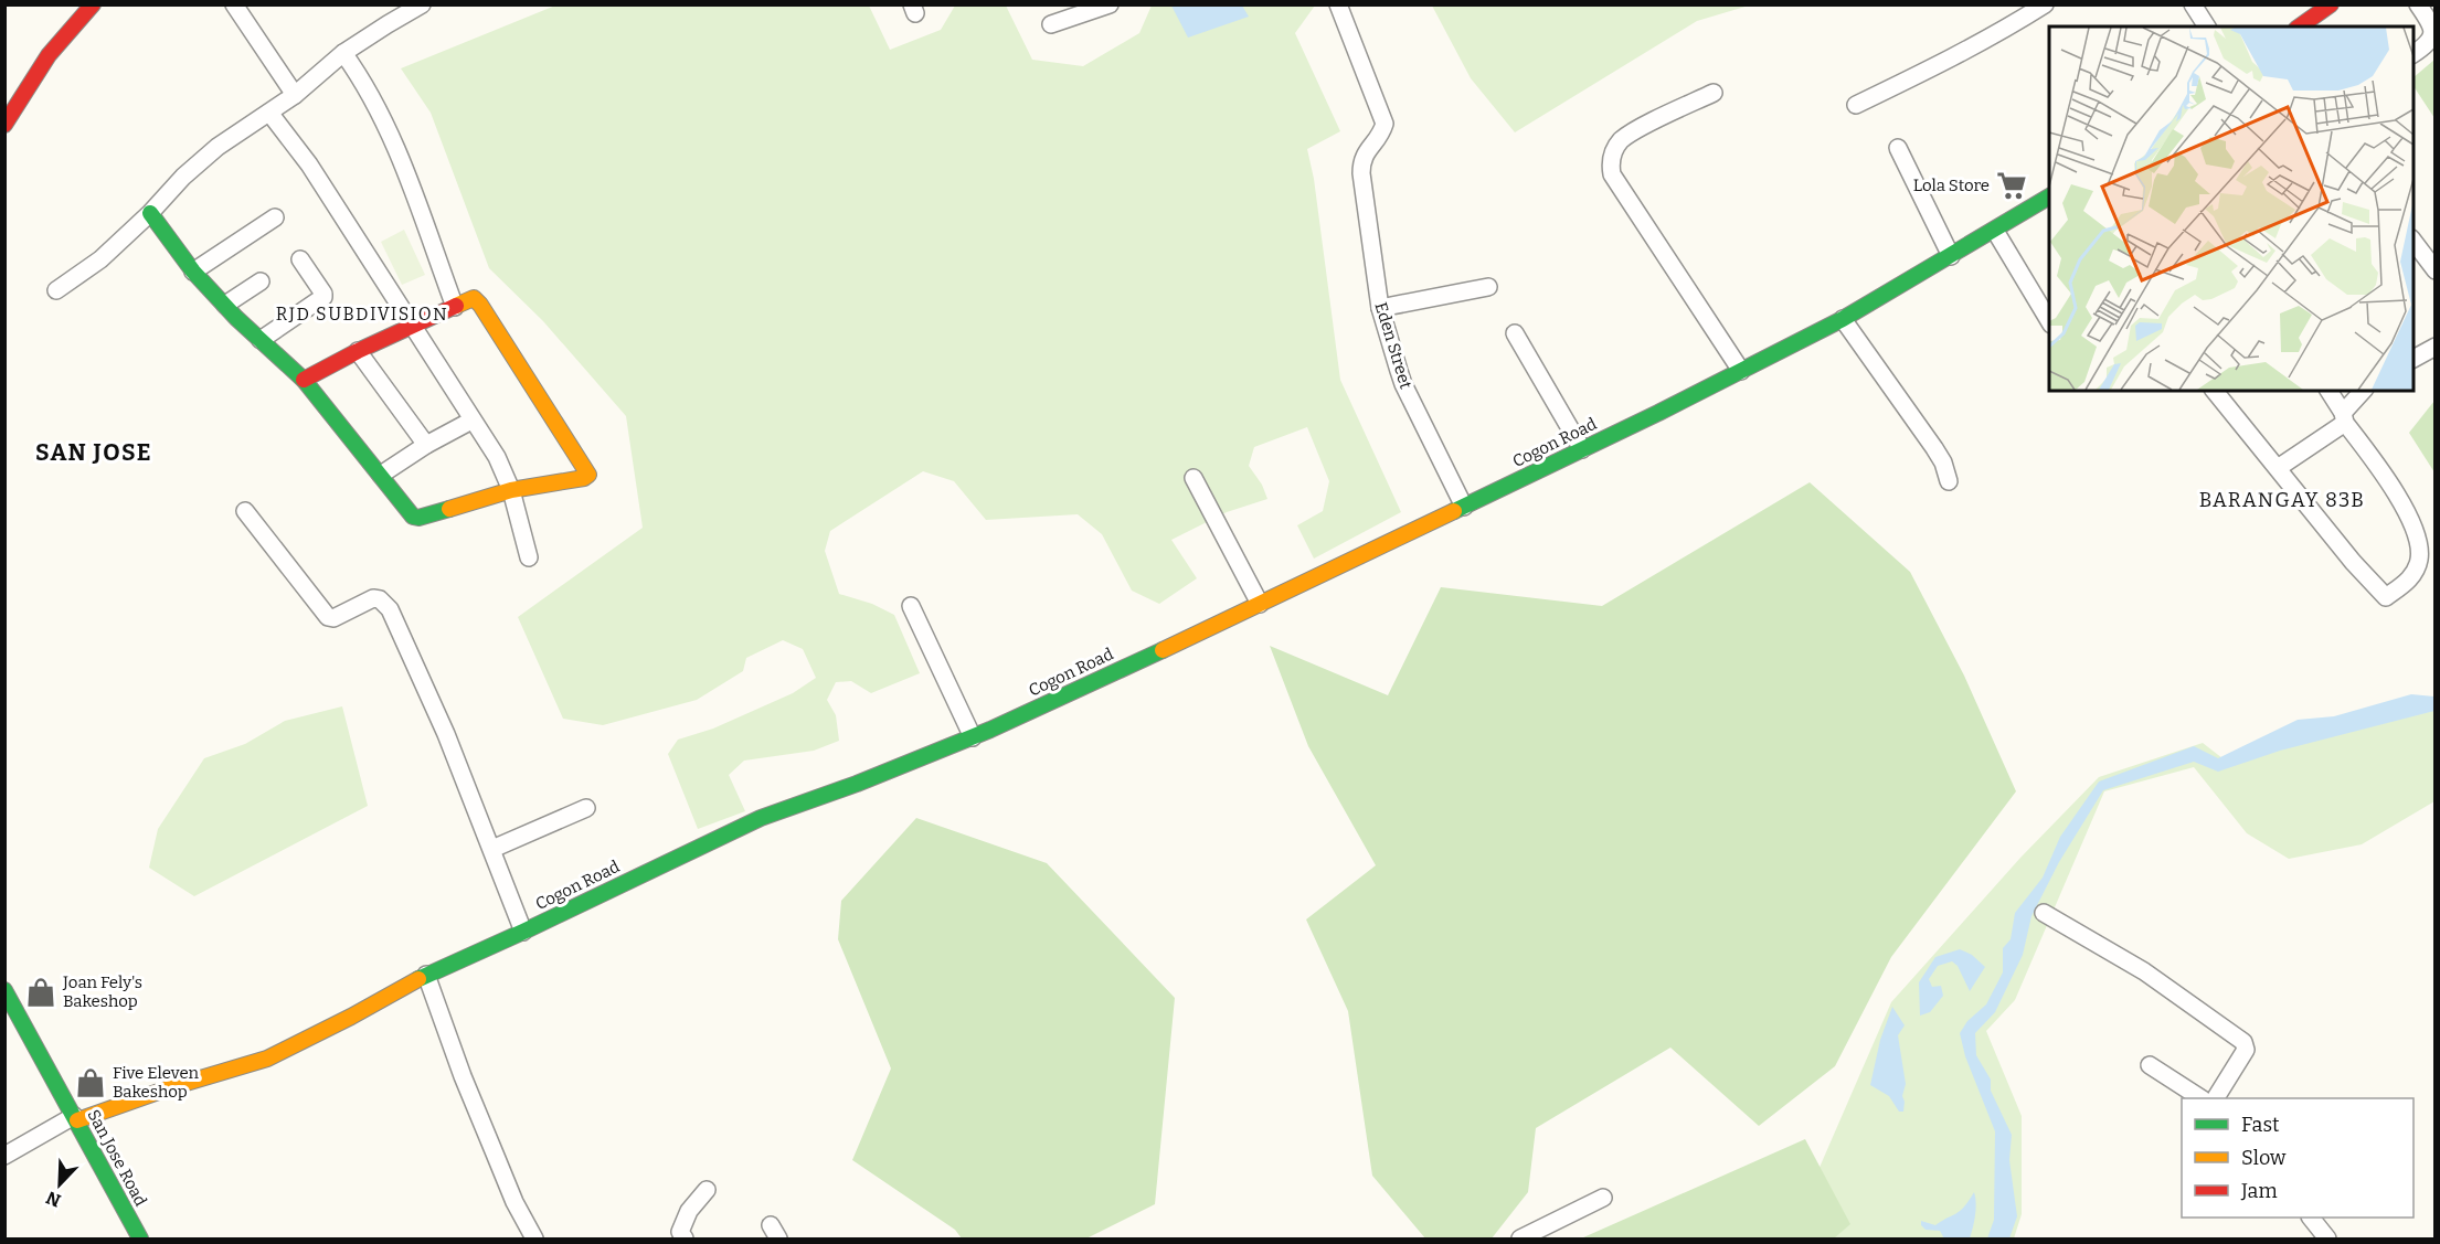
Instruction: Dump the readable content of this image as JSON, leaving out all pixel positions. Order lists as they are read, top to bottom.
{
  "streets": {
    "street": ["Eden Street", "Cogon Road", "San Jose Road"]
  },
  "crossings": [
    ["Eden Street", "Cogon Road"],
    ["Cogon Road", "San Jose Road"]
  ],
  "districts": ["RJD SUBDIVISION", "SAN JOSE", "BARANGAY 83B"],
  "places": {
    "supermarket": ["Lola Store"],
    "shop": ["Joan Fely's Bakeshop", "Five Eleven Bakeshop"]
  },
  "legend": ["Fast", "Slow", "Jam"],
  "north": "bottom left"
}
